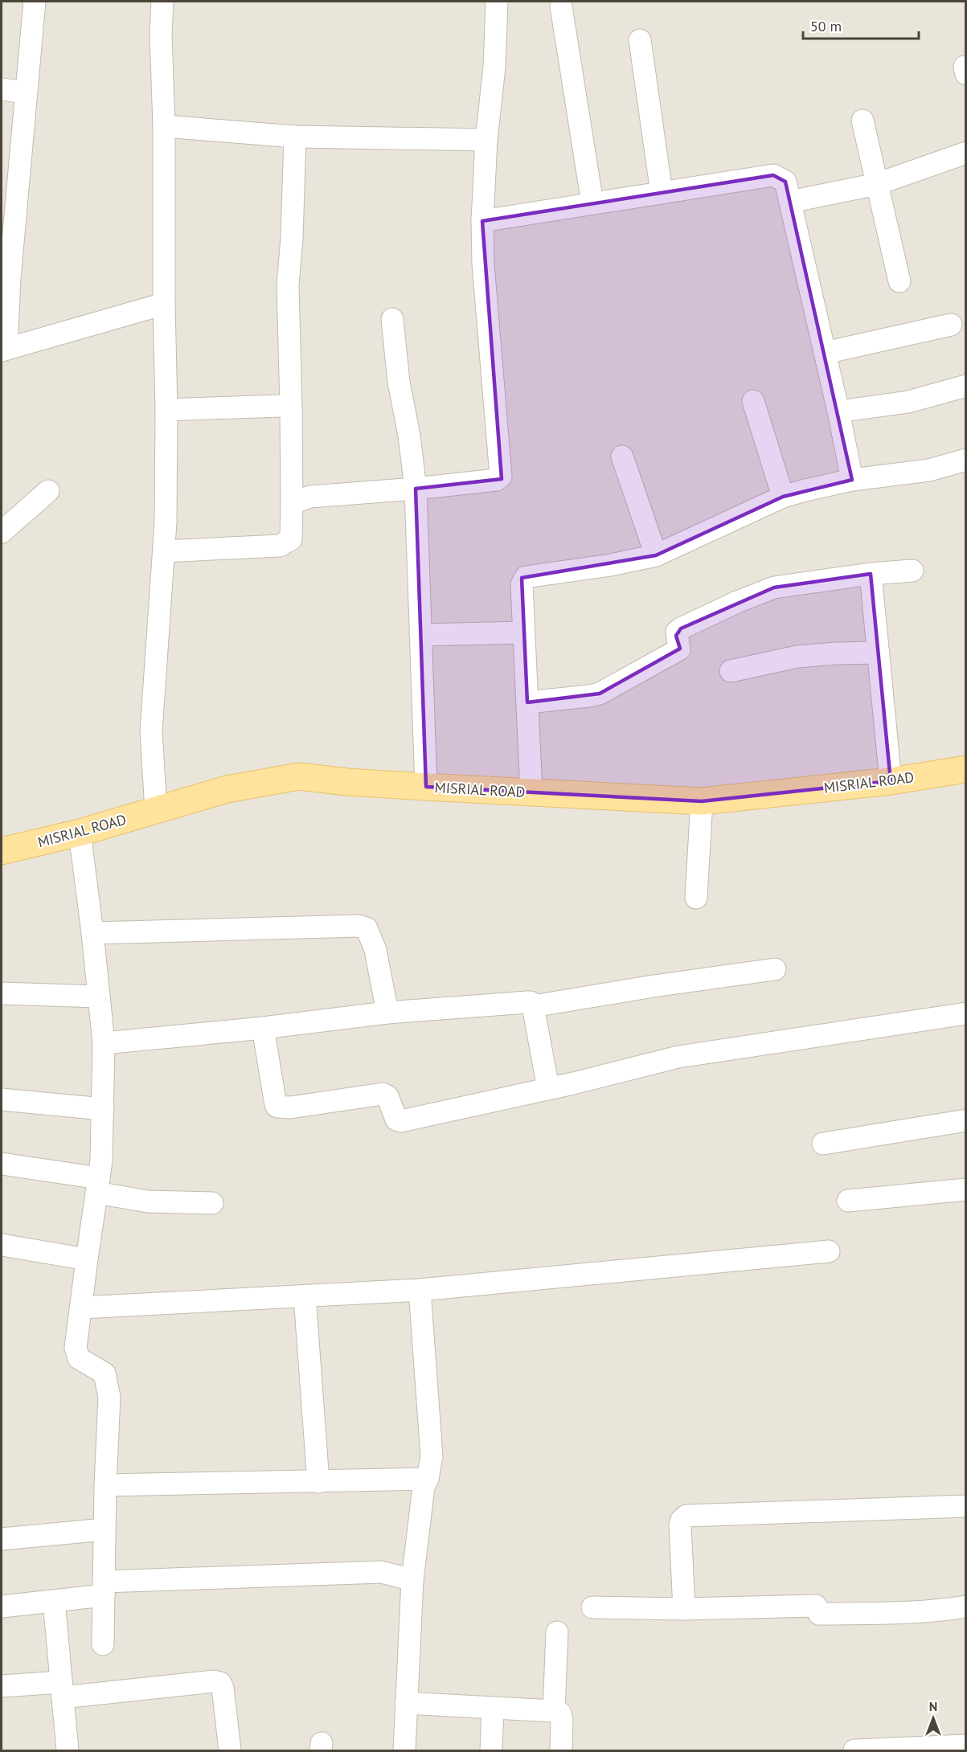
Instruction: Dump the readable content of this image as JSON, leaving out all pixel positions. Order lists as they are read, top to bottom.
{
  "streets": {
    "main road": ["MISRIAL ROAD"]
  },
  "scale_bar": "50 m",
  "north": "top"
}
